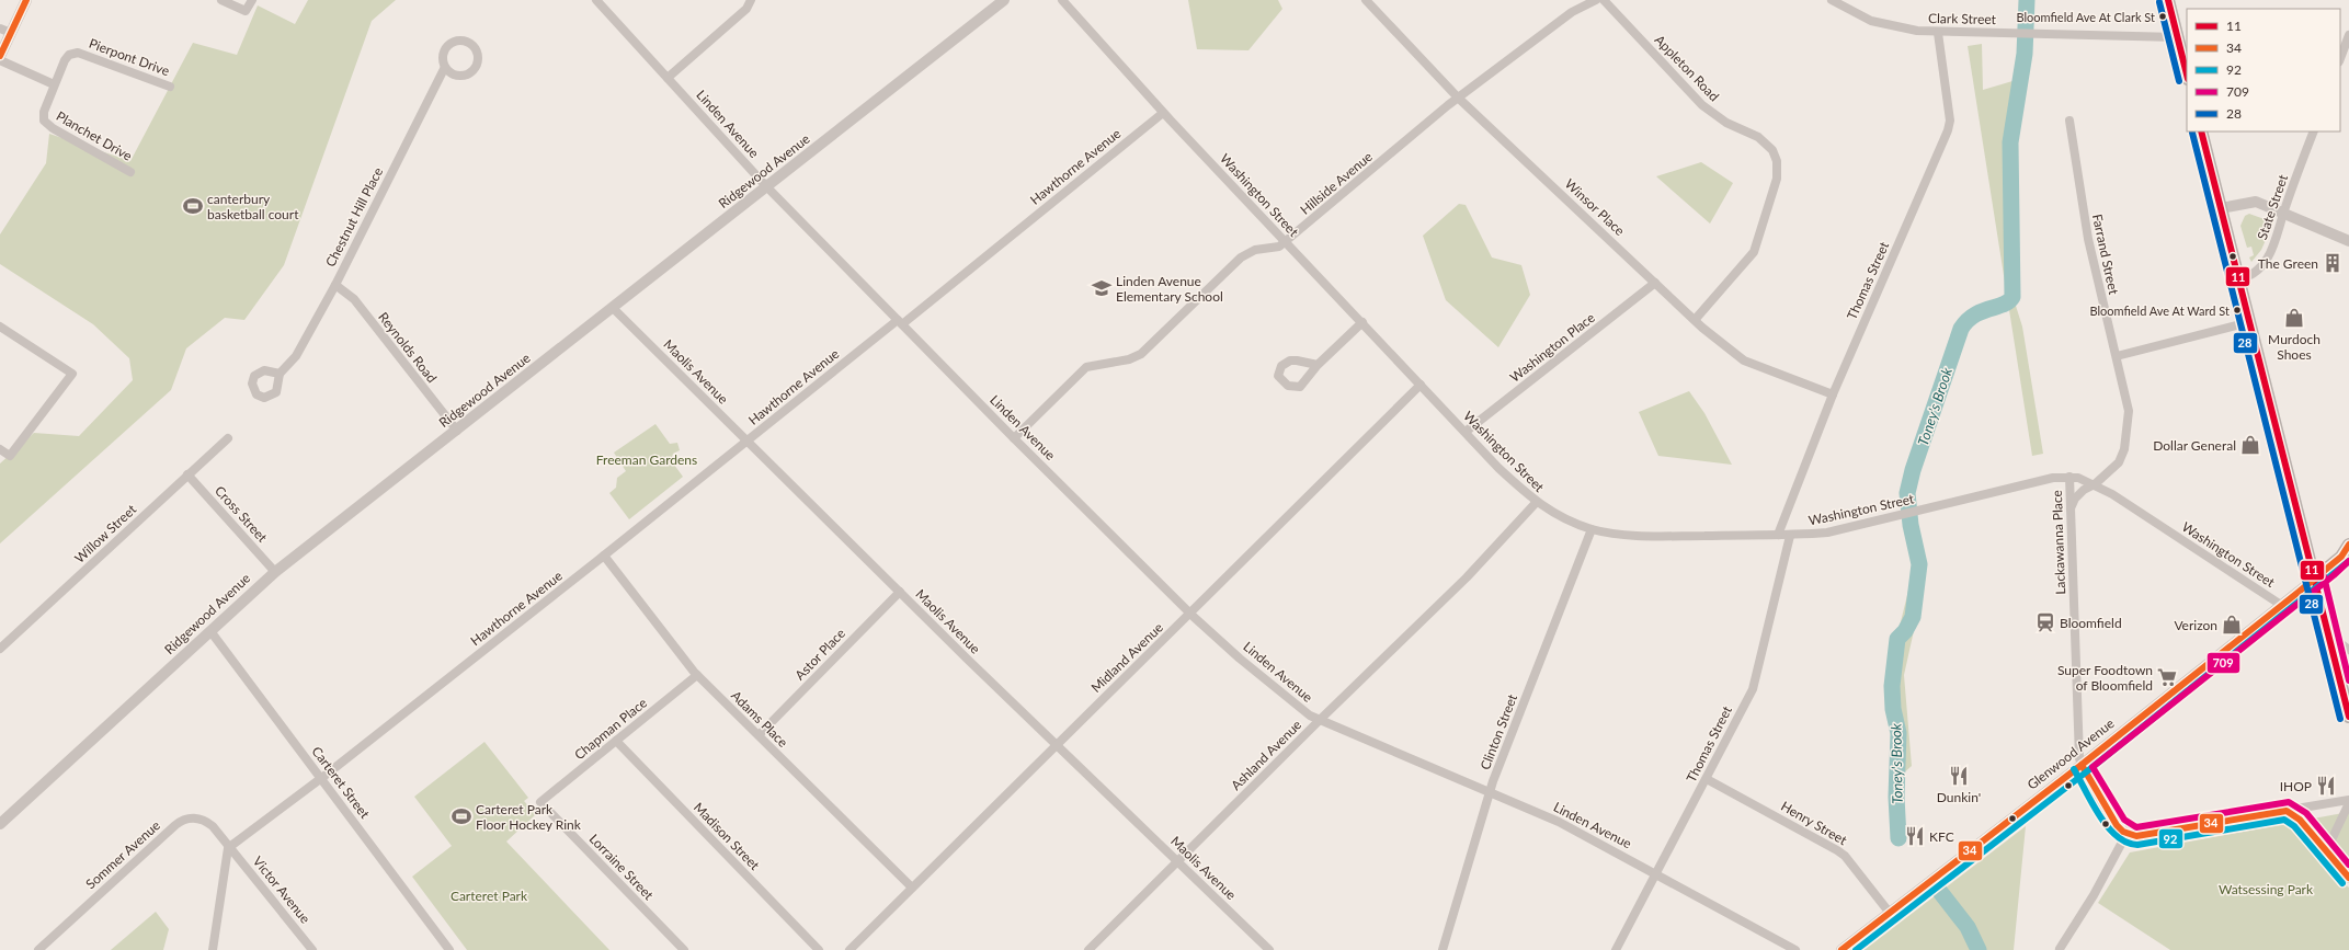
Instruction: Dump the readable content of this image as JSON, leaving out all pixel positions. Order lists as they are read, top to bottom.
{
  "streets": {
    "street": [
      "Clark Street",
      "Pierpont Drive",
      "Appleton Road",
      "Linden Avenue",
      "Planchet Drive",
      "Hawthorne Avenue",
      "Ridgewood Avenue",
      "Hillside Avenue",
      "Washington Street",
      "Winsor Place",
      "State Street",
      "Chestnut Hill Place",
      "Farrand Street",
      "Thomas Street",
      "Reynolds Road",
      "Washington Place",
      "Maolis Avenue",
      "Cross Street",
      "Willow Street",
      "Lackawanna Place",
      "Astor Place",
      "Midland Avenue",
      "Adams Place",
      "Chapman Place",
      "Clinton Street",
      "Glenwood Avenue",
      "Ashland Avenue",
      "Carteret Street",
      "Henry Street",
      "Madison Street",
      "Sommer Avenue",
      "Lorraine Street",
      "Victor Avenue"
    ]
  },
  "crossings": [
    ["Clark Street", "Thomas Street"],
    ["Pierpont Drive", "Planchet Drive"],
    ["Appleton Road", "Winsor Place"],
    ["Linden Avenue", "Hawthorne Avenue"],
    ["Linden Avenue", "Ridgewood Avenue"],
    ["Linden Avenue", "Hillside Avenue"],
    ["Linden Avenue", "Thomas Street"],
    ["Linden Avenue", "Midland Avenue"],
    ["Linden Avenue", "Clinton Street"],
    ["Linden Avenue", "Ashland Avenue"],
    ["Hawthorne Avenue", "Washington Street"],
    ["Hawthorne Avenue", "Maolis Avenue"],
    ["Hawthorne Avenue", "Adams Place"],
    ["Hawthorne Avenue", "Carteret Street"],
    ["Hawthorne Avenue", "Sommer Avenue"],
    ["Hawthorne Avenue", "Victor Avenue"],
    ["Ridgewood Avenue", "Reynolds Road"],
    ["Ridgewood Avenue", "Maolis Avenue"],
    ["Ridgewood Avenue", "Cross Street"],
    ["Ridgewood Avenue", "Carteret Street"],
    ["Hillside Avenue", "Washington Street"],
    ["Hillside Avenue", "Winsor Place"],
    ["Washington Street", "Farrand Street"],
    ["Washington Street", "Thomas Street"],
    ["Washington Street", "Washington Place"],
    ["Washington Street", "Lackawanna Place"],
    ["Washington Street", "Midland Avenue"],
    ["Washington Street", "Clinton Street"],
    ["Washington Street", "Glenwood Avenue"],
    ["Washington Street", "Ashland Avenue"],
    ["Winsor Place", "Thomas Street"],
    ["Winsor Place", "Washington Place"],
    ["Chestnut Hill Place", "Reynolds Road"],
    ["Thomas Street", "Henry Street"],
    ["Maolis Avenue", "Astor Place"],
    ["Maolis Avenue", "Midland Avenue"],
    ["Maolis Avenue", "Ashland Avenue"],
    ["Cross Street", "Willow Street"],
    ["Lackawanna Place", "Glenwood Avenue"],
    ["Astor Place", "Adams Place"],
    ["Midland Avenue", "Adams Place"],
    ["Adams Place", "Chapman Place"],
    ["Chapman Place", "Madison Street"],
    ["Chapman Place", "Lorraine Street"],
    ["Glenwood Avenue", "Henry Street"],
    ["Sommer Avenue", "Victor Avenue"]
  ],
  "water": ["Toney's Brook"],
  "parks": ["Freeman Gardens", "Watsessing Park", "Carteret Park"],
  "places": {
    "other": ["Bloomfield Ave At Clark St", "Bloomfield Ave At Ward St"],
    "sports": ["canterbury basketball court", "Carteret Park Floor Hockey Rink"],
    "building": ["The Green"],
    "school or university": ["Linden Avenue Elementary School"],
    "shop": ["Murdoch Shoes", "Dollar General", "Verizon"],
    "station": ["Bloomfield"],
    "supermarket": ["Super Foodtown of Bloomfield"],
    "restaurant": ["Dunkin'", "IHOP", "KFC"]
  },
  "lines": [
    "transit line 11",
    "transit line 34",
    "transit line 28",
    "transit line 92",
    "transit line 709"
  ],
  "legend": [
    "11",
    "34",
    "92",
    "709",
    "28"
  ]
}
